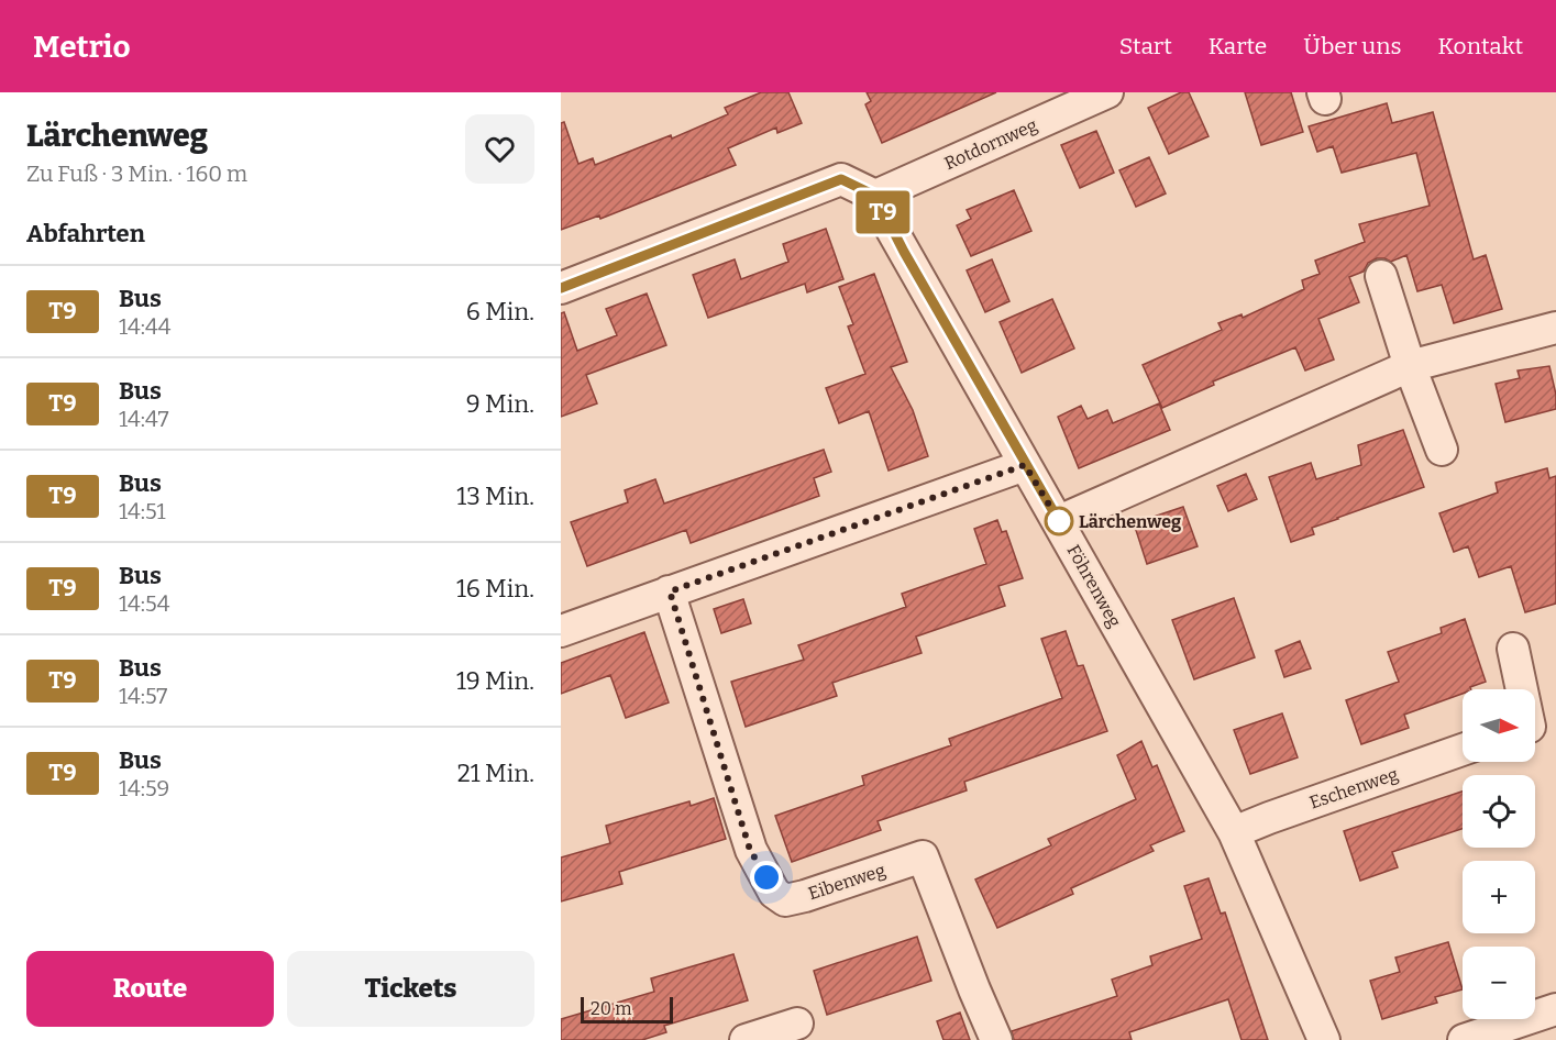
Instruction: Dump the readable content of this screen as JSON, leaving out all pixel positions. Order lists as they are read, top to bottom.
{
  "streets": {
    "street": [
      "Rotdornweg",
      "Föhrenweg",
      "Eschenweg",
      "Eibenweg"
    ]
  },
  "crossings": [
    ["Rotdornweg", "Föhrenweg"],
    ["Föhrenweg", "Eschenweg"]
  ],
  "places": ["Lärchenweg"],
  "lines": ["bus line T9"],
  "scale_bar": "20 m",
  "north": "right",
  "page": {
    "header": "Metrio",
    "nav": [
      "Start",
      "Karte",
      "Über uns",
      "Kontakt"
    ],
    "heading": [
      ["Lärchenweg", "Zu Fuß · 3 Min. · 160 m"],
      "Abfahrten"
    ],
    "on_map": "T9",
    "list": [
      {
        "mark": "T9",
        "name": "Bus",
        "note": "14:44",
        "value": "6 Min."
      },
      {
        "mark": "T9",
        "name": "Bus",
        "note": "14:47",
        "value": "9 Min."
      },
      {
        "mark": "T9",
        "name": "Bus",
        "note": "14:51",
        "value": "13 Min."
      },
      {
        "mark": "T9",
        "name": "Bus",
        "note": "14:54",
        "value": "16 Min."
      },
      {
        "mark": "T9",
        "name": "Bus",
        "note": "14:57",
        "value": "19 Min."
      },
      {
        "mark": "T9",
        "name": "Bus",
        "note": "14:59",
        "value": "21 Min."
      }
    ],
    "map_buttons": ["+", "−"],
    "buttons": ["Route", "Tickets"],
    "scale": "20 m"
  }
}
